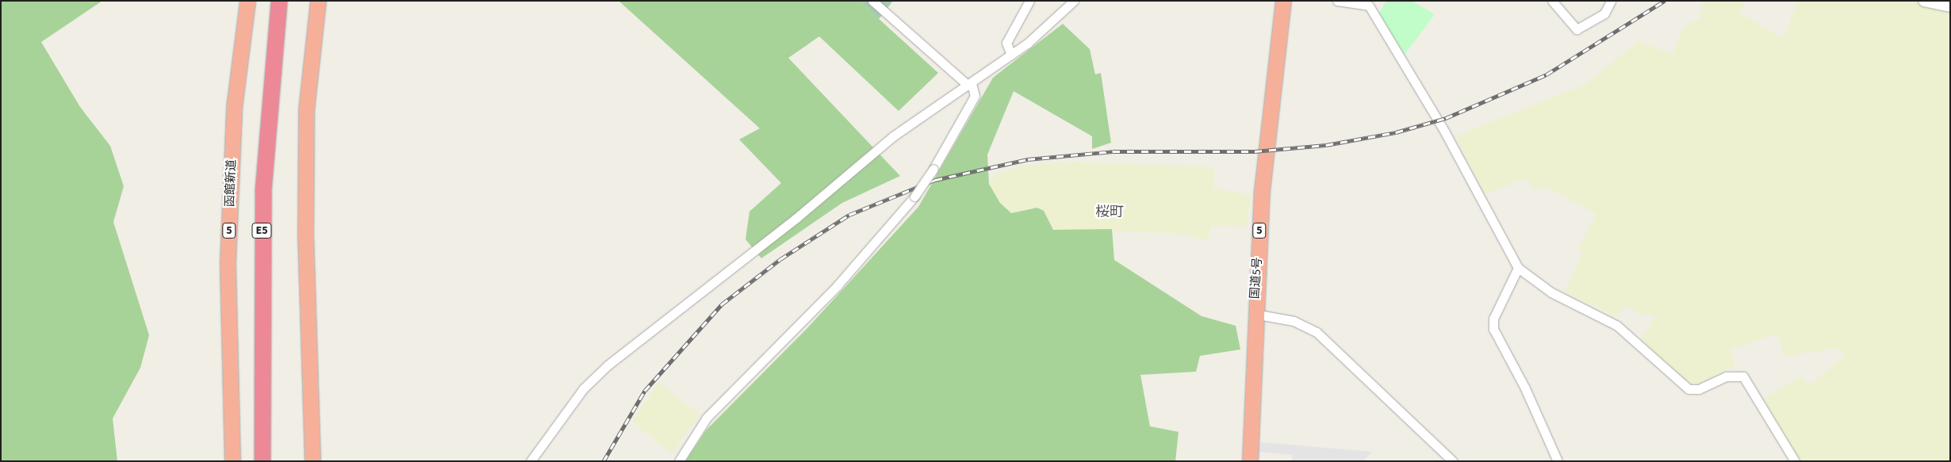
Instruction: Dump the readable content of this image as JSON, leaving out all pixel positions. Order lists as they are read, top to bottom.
{
  "streets": {
    "highway": [
      "函館新道",
      "5",
      "E5",
      "国道5号"
    ]
  },
  "districts": ["桜町"]
}
